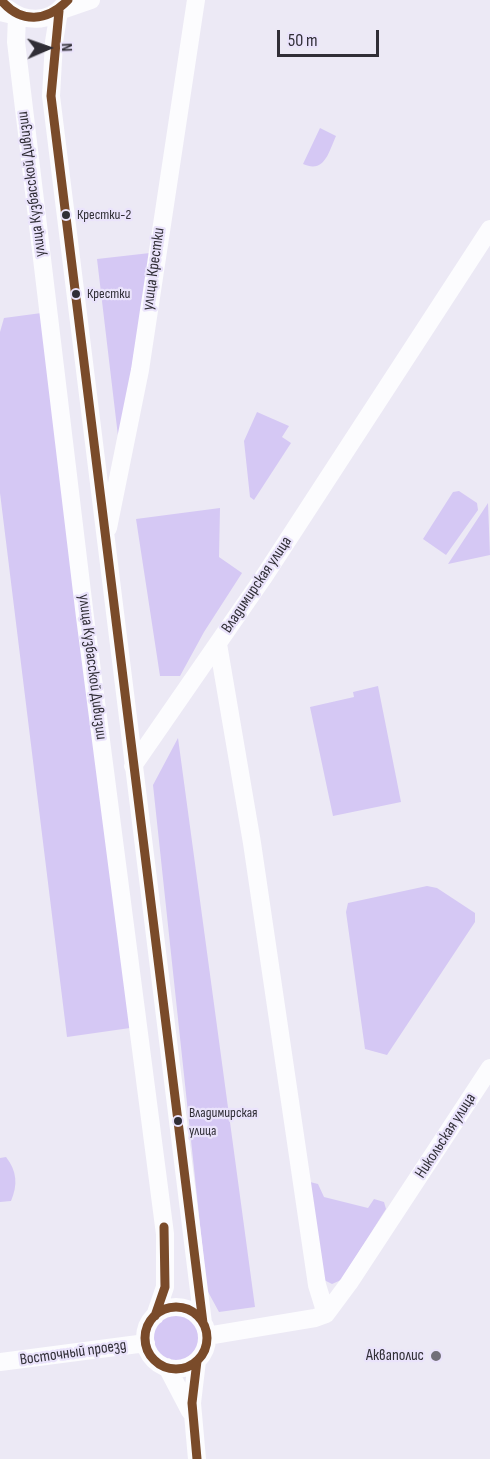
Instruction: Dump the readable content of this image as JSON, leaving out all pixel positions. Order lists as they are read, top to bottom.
{
  "streets": {
    "street": [
      "улица Кузбасской Дивизии",
      "улица Крестки",
      "Владимирская улица",
      "Никольская улица",
      "Восточный проезд"
    ]
  },
  "crossings": [
    ["улица Кузбасской Дивизии", "улица Крестки"],
    ["улица Кузбасской Дивизии", "Восточный проезд"],
    ["Владимирская улица", "Никольская улица"]
  ],
  "places": [
    "Крестки-2",
    "Крестки",
    "Владимирская улица",
    "Акваполис"
  ],
  "scale_bar": "50 m",
  "north": "right"
}
